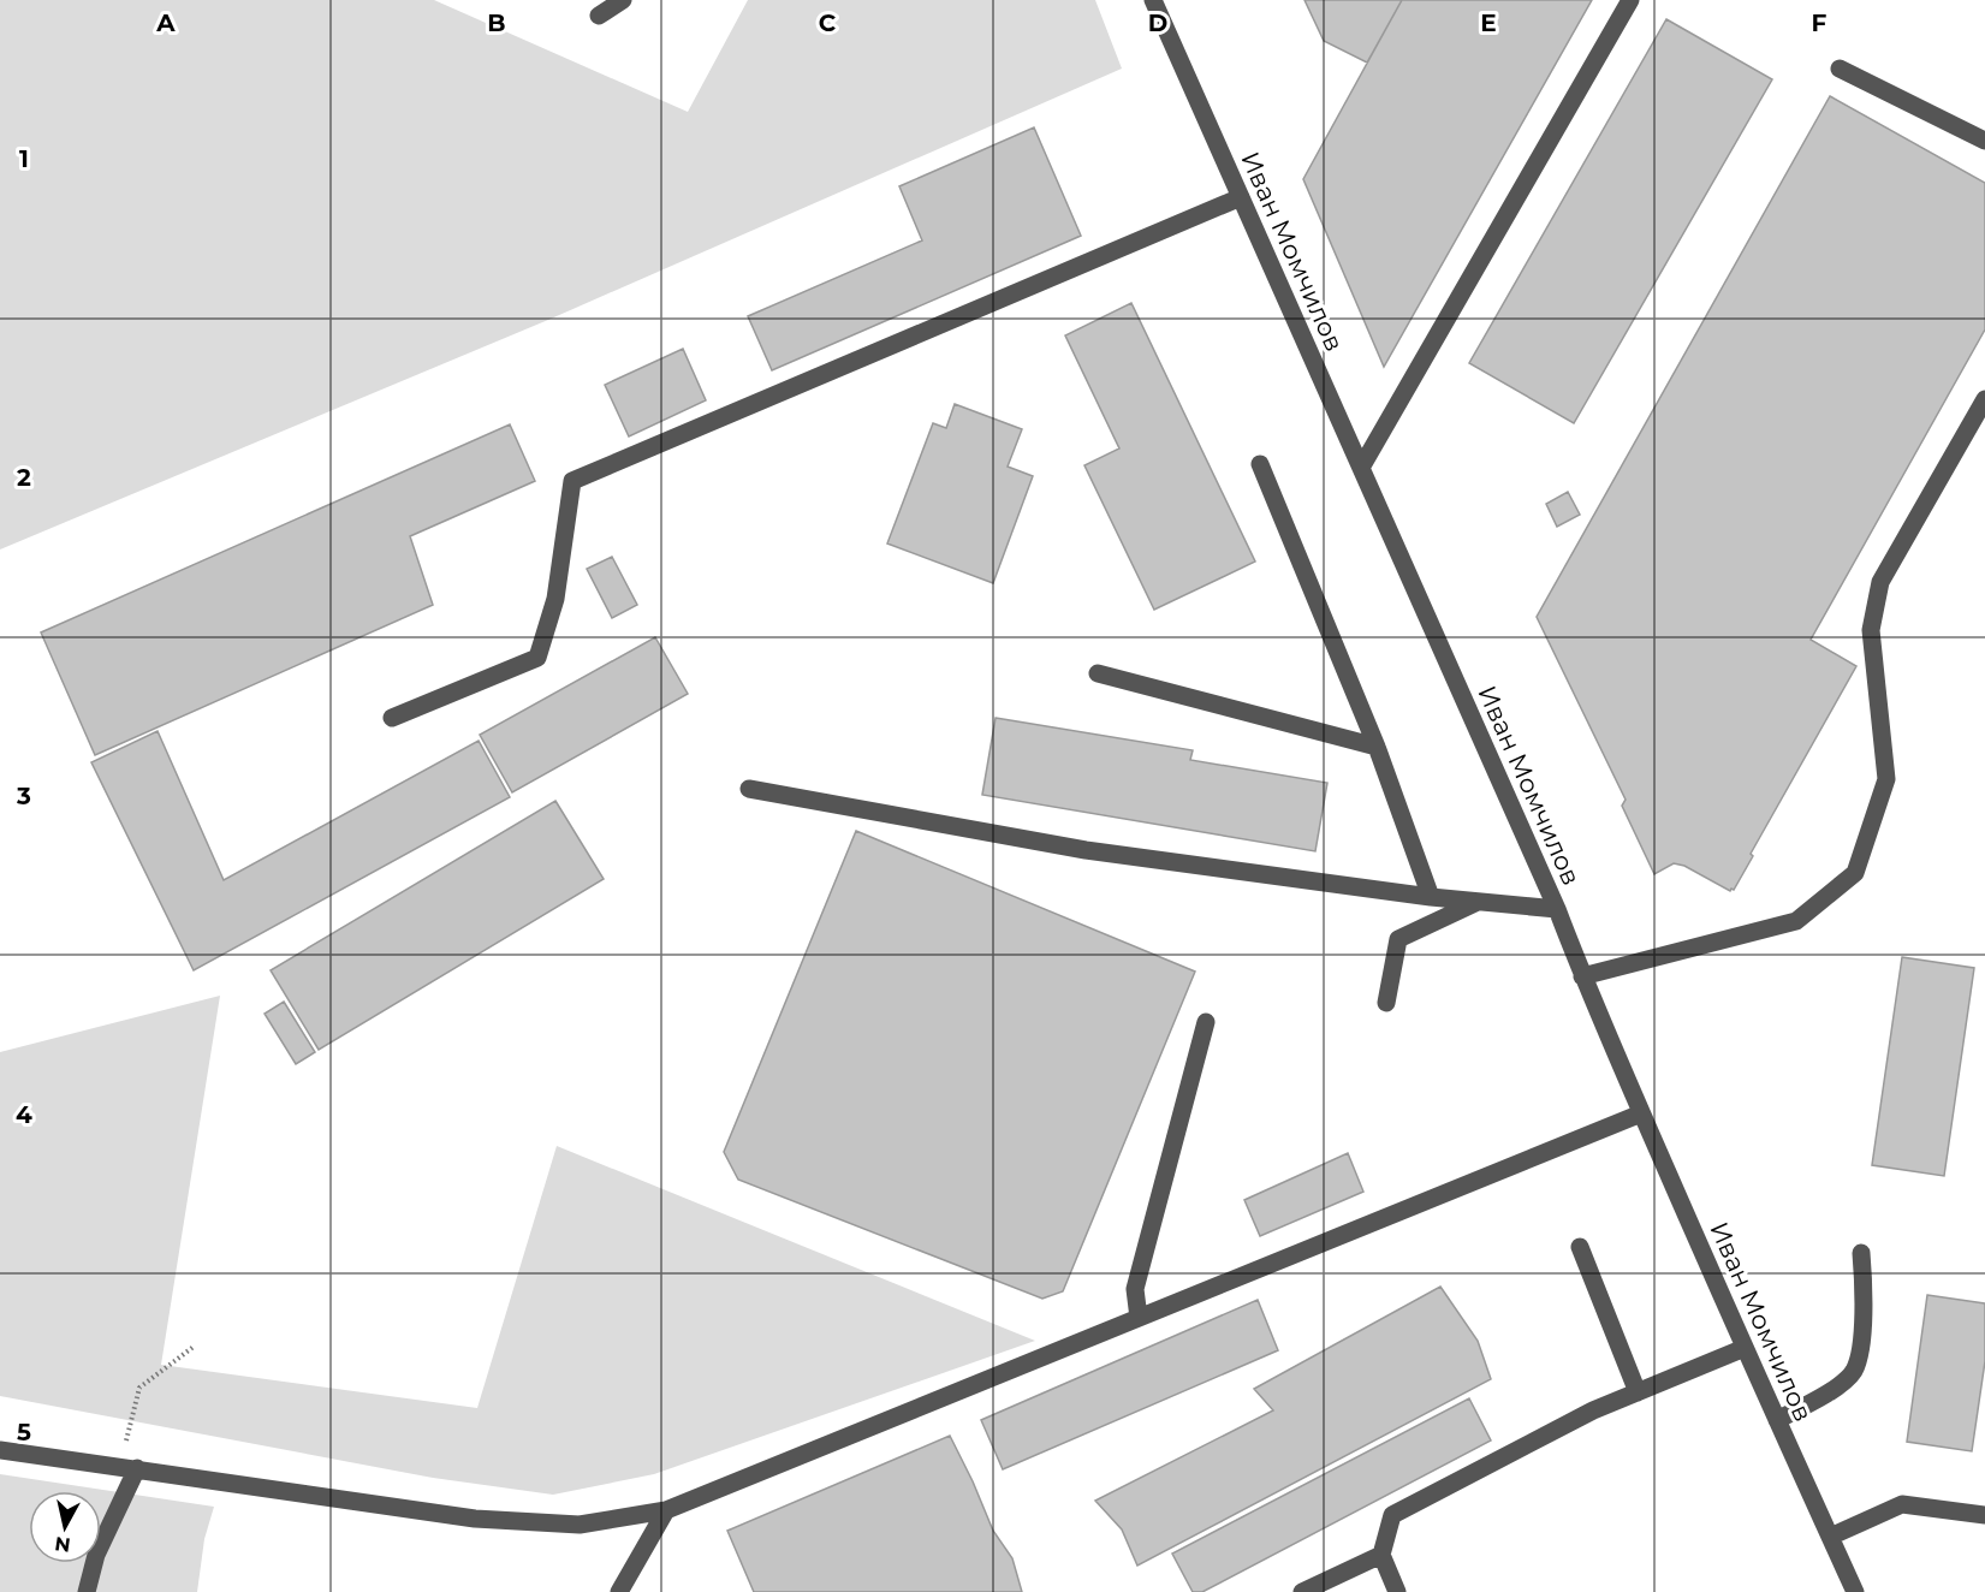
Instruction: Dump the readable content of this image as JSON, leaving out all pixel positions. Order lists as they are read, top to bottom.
{
  "streets": {
    "street": ["Иван Момчилов"]
  },
  "north": "bottom",
  "grid": {
    "columns": [
      "A",
      "B",
      "C",
      "D",
      "E",
      "F"
    ],
    "rows": [
      "1",
      "2",
      "3",
      "4",
      "5"
    ]
  }
}
